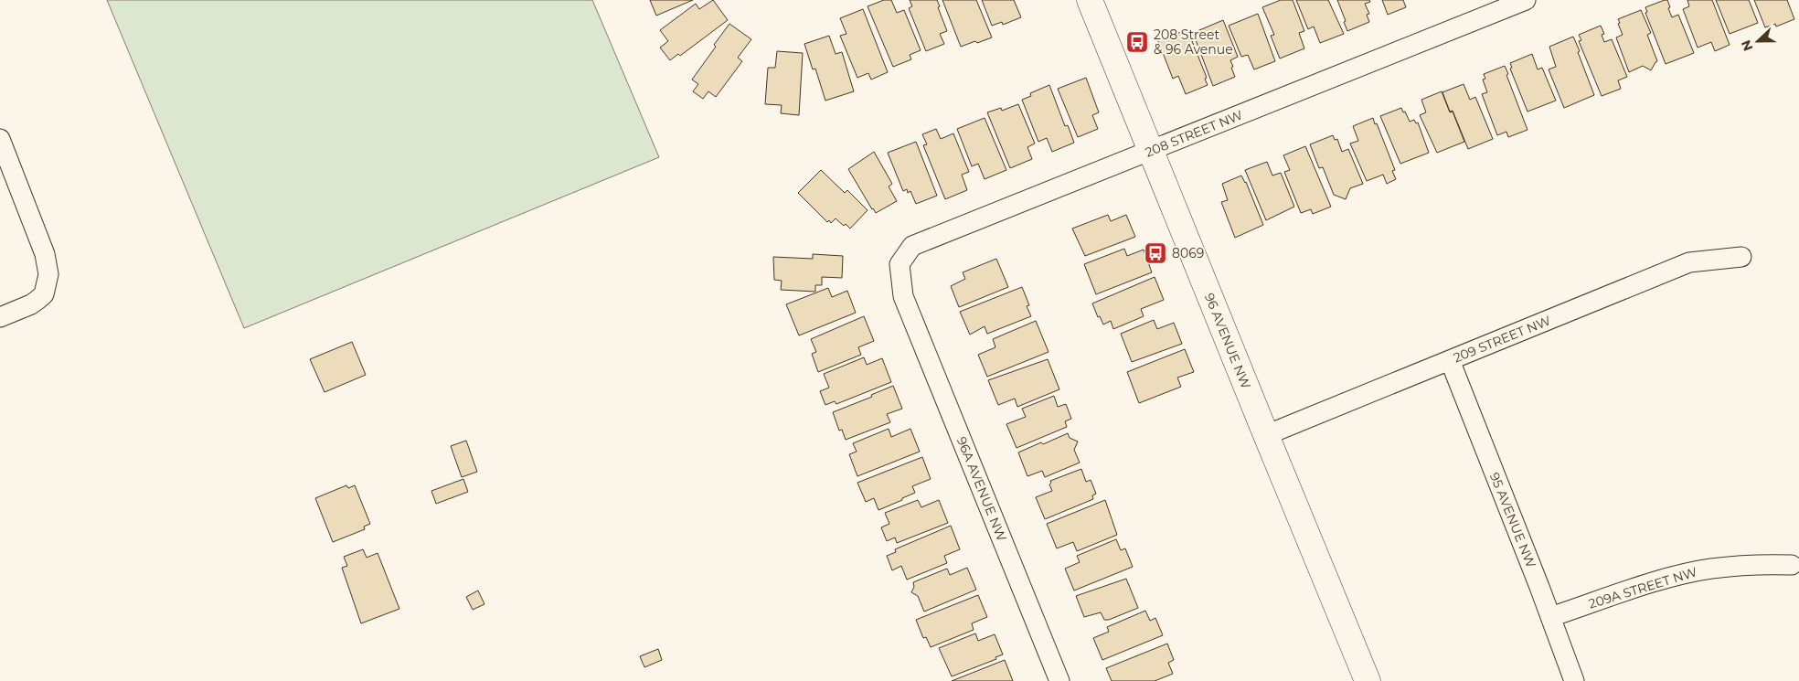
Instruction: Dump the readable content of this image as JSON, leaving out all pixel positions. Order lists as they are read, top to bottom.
{
  "streets": {
    "street": [
      "208 STREET NW",
      "209 STREET NW",
      "96 AVENUE NW",
      "96A AVENUE NW",
      "95 AVENUE NW",
      "209A STREET NW"
    ]
  },
  "crossings": [
    ["208 STREET NW", "96 AVENUE NW"],
    ["208 STREET NW", "96A AVENUE NW"],
    ["209 STREET NW", "96 AVENUE NW"],
    ["209 STREET NW", "95 AVENUE NW"],
    ["95 AVENUE NW", "209A STREET NW"]
  ],
  "places": {
    "bus stop": ["208 Street & 96 Avenue", "8069"]
  },
  "north": "left"
}
